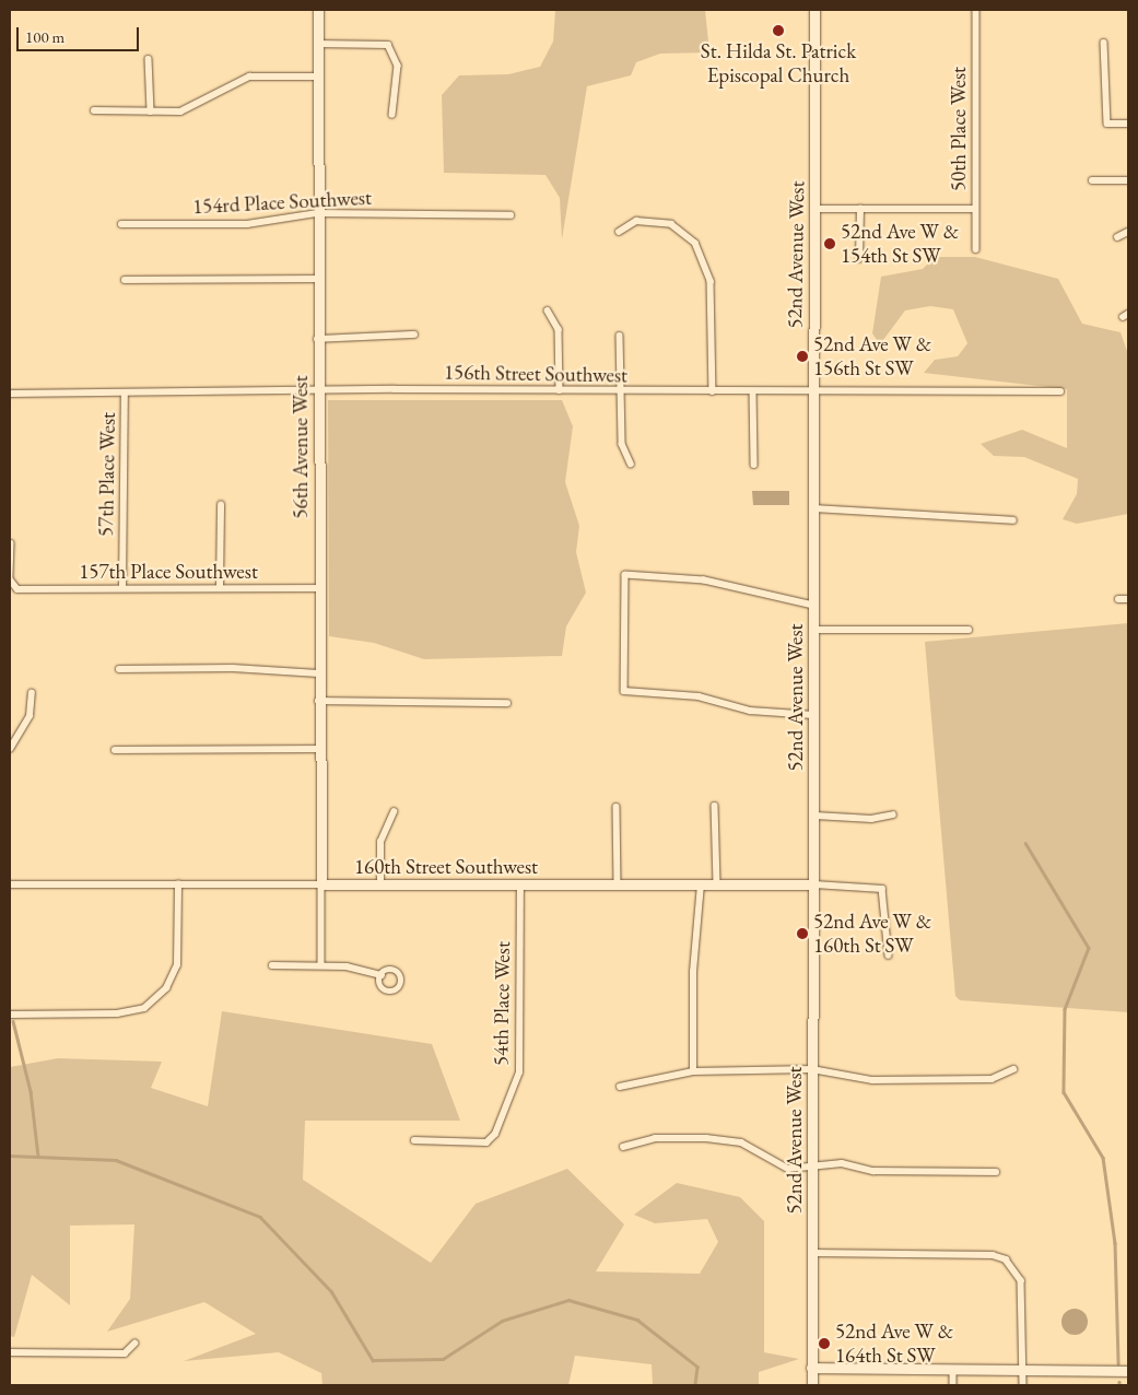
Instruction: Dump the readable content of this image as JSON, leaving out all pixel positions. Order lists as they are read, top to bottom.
{
  "streets": {
    "street": [
      "50th Place West",
      "154rd Place Southwest",
      "52nd Avenue West",
      "156th Street Southwest",
      "56th Avenue West",
      "57th Place West",
      "157th Place Southwest",
      "160th Street Southwest",
      "54th Place West"
    ]
  },
  "crossings": [
    ["154rd Place Southwest", "56th Avenue West"],
    ["52nd Avenue West", "156th Street Southwest"],
    ["52nd Avenue West", "160th Street Southwest"],
    ["156th Street Southwest", "56th Avenue West"],
    ["156th Street Southwest", "57th Place West"],
    ["56th Avenue West", "157th Place Southwest"],
    ["56th Avenue West", "160th Street Southwest"],
    ["57th Place West", "157th Place Southwest"],
    ["160th Street Southwest", "54th Place West"]
  ],
  "places": [
    "St. Hilda St. Patrick Episcopal Church",
    "52nd Ave W & 154th St SW",
    "52nd Ave W & 156th St SW",
    "52nd Ave W & 160th St SW",
    "52nd Ave W & 164th St SW"
  ],
  "scale_bar": "100 m"
}
